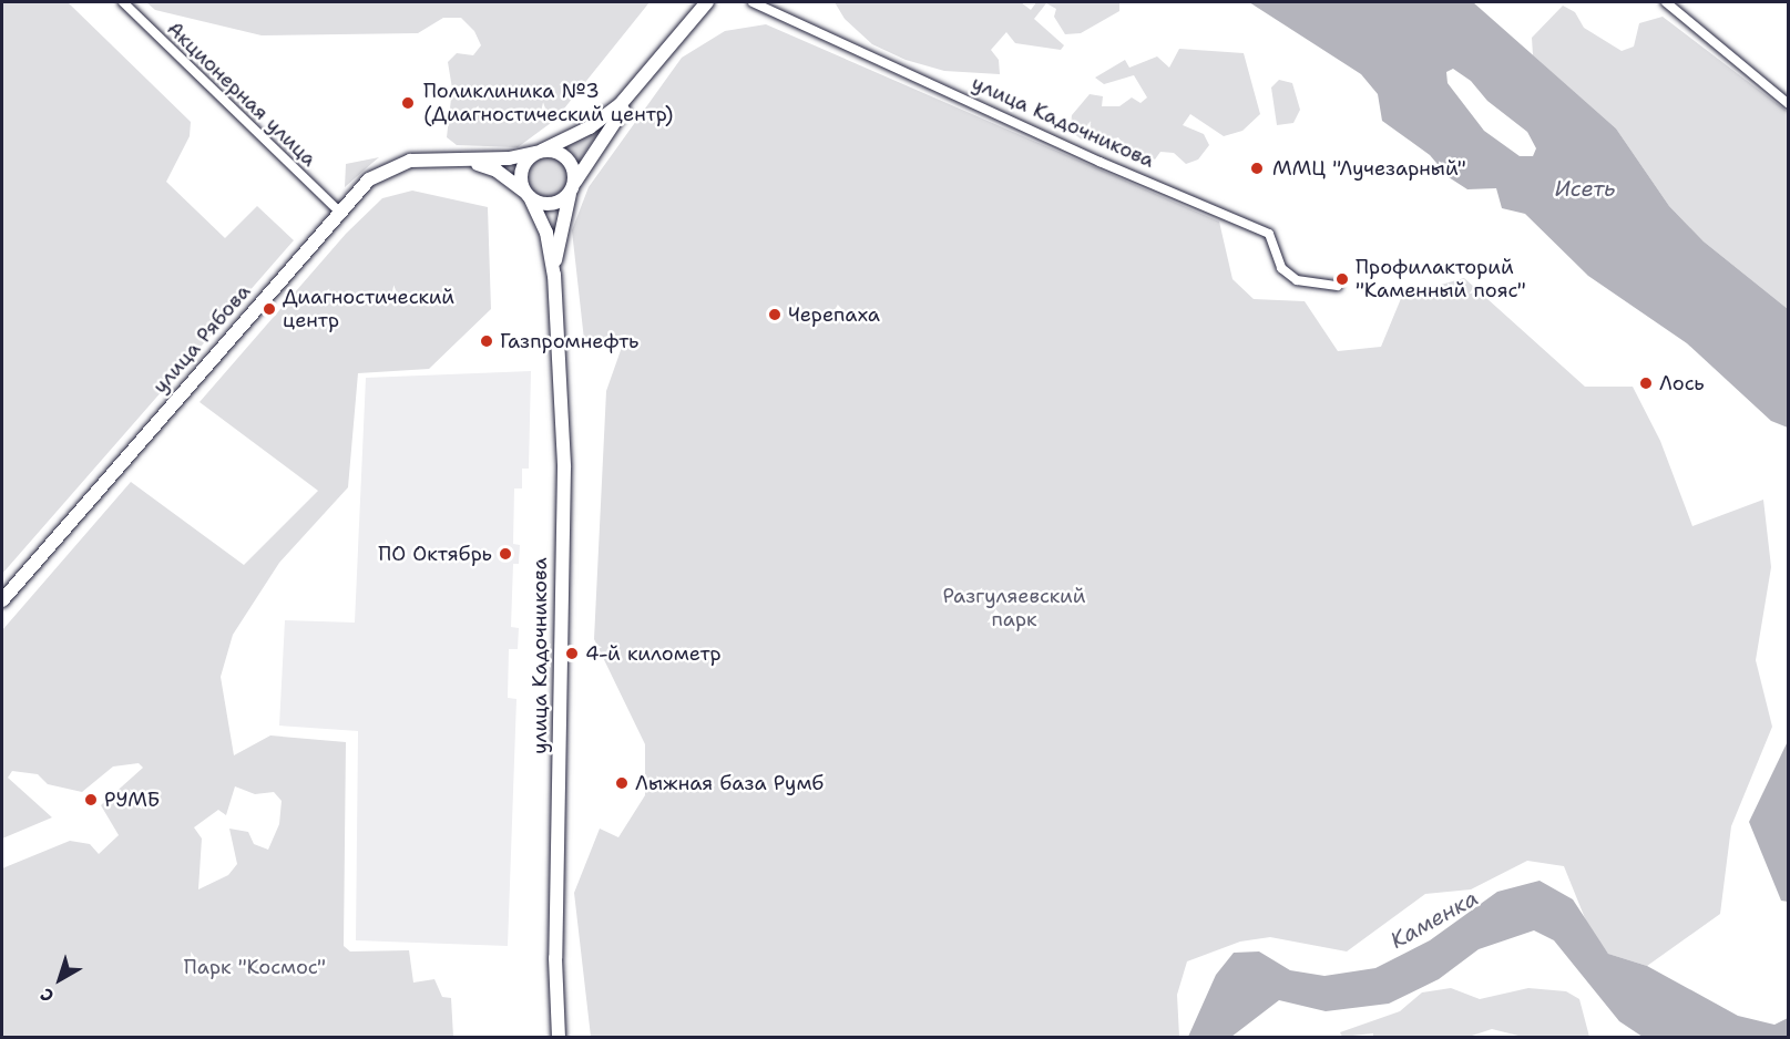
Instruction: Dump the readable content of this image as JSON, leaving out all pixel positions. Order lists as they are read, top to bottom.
{
  "streets": {
    "main road": ["улица Кадочникова", "улица Рябова"],
    "street": ["Акционерная улица"]
  },
  "crossings": [
    ["Акционерная улица", "улица Рябова"]
  ],
  "water": ["Исеть", "Каменка"],
  "parks": ["Разгуляевский парк", "Парк \"Космос\""],
  "places": [
    "Поликлиника №3 (Диагностический центр)",
    "ММЦ \"Лучезарный\"",
    "Профилакторий \"Каменный пояс\"",
    "Диагностический центр",
    "Черепаха",
    "Газпромнефть",
    "Лось",
    "ПО Октябрь",
    "4-й километр",
    "Лыжная база Румб",
    "РУМБ"
  ],
  "north": "bottom left"
}
